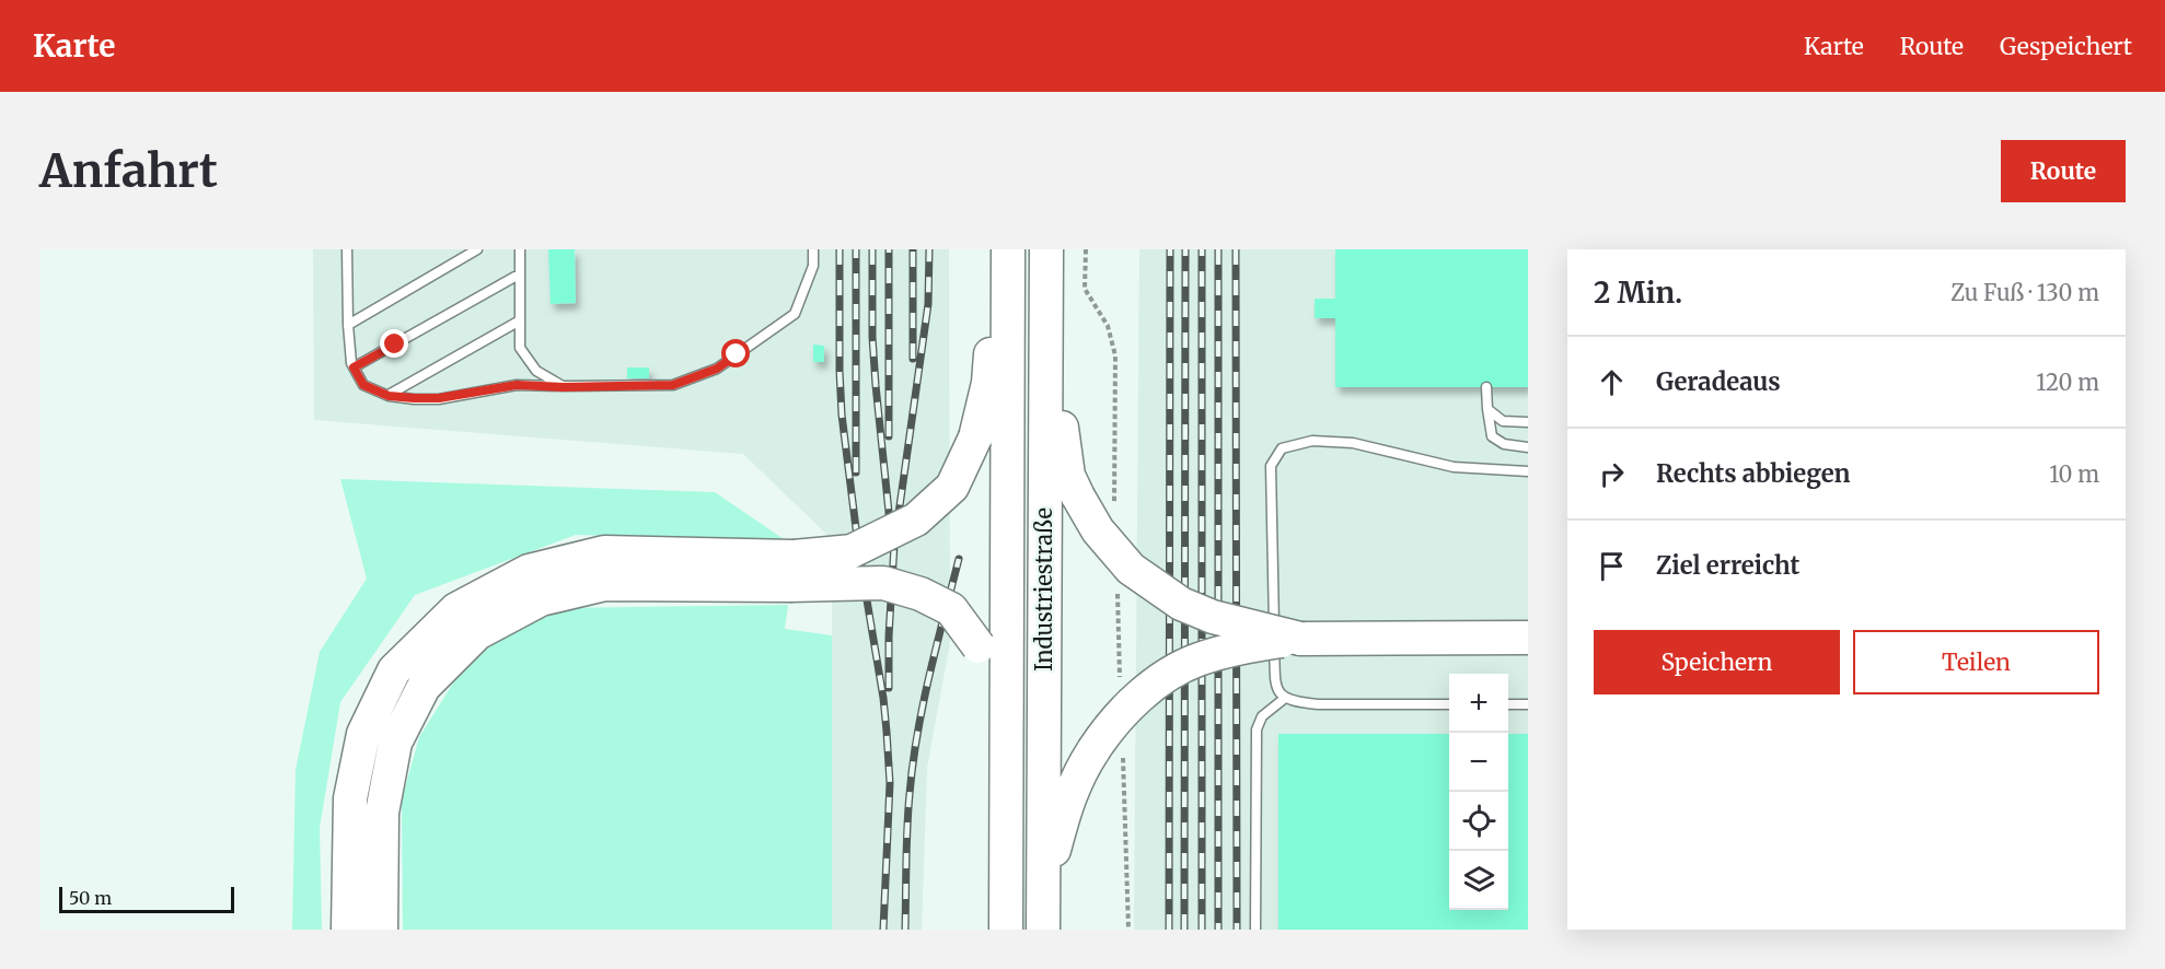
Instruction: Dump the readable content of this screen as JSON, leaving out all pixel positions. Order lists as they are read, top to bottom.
{
  "streets": {
    "highway": ["Industriestraße"]
  },
  "scale_bar": "50 m",
  "page": {
    "header": "Karte",
    "nav": ["Karte", "Route", "Gespeichert"],
    "buttons": [
      "Route",
      ["Speichern", "Teilen"]
    ],
    "title": "Anfahrt",
    "heading": ["2 Min.", "Zu Fuß · 130 m"],
    "list": [
      ["Geradeaus", "120 m"],
      ["Rechts abbiegen", "10 m"],
      "Ziel erreicht"
    ],
    "map_buttons": ["+", "−"],
    "scale": "50 m"
  }
}
